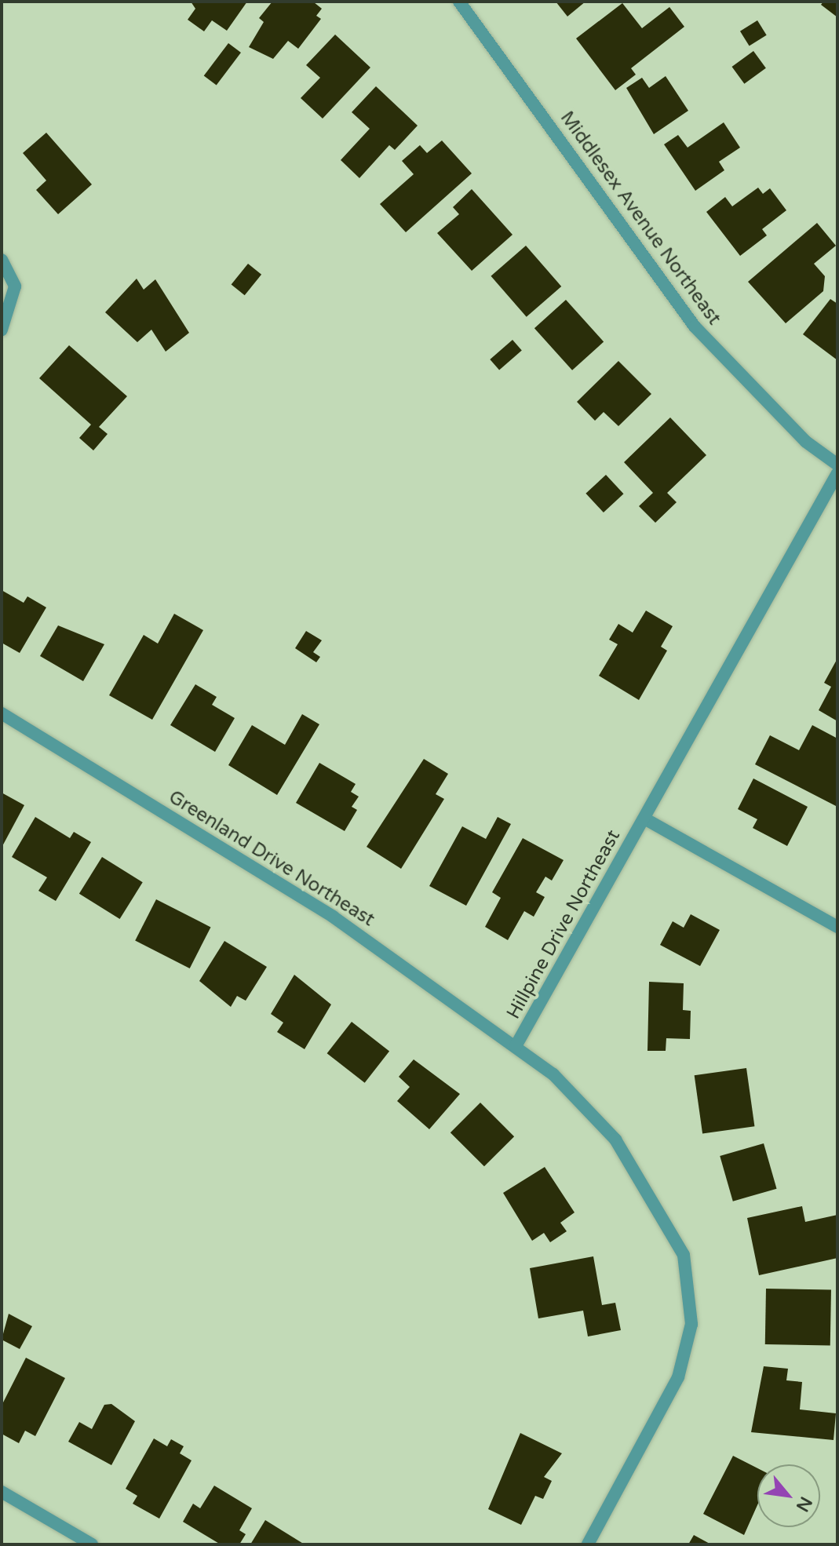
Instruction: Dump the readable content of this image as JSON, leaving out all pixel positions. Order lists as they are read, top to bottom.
{
  "streets": {
    "street": ["Middlesex Avenue Northeast", "Greenland Drive Northeast", "Hillpine Drive Northeast"]
  },
  "crossings": [
    ["Greenland Drive Northeast", "Hillpine Drive Northeast"]
  ],
  "north": "bottom right"
}
